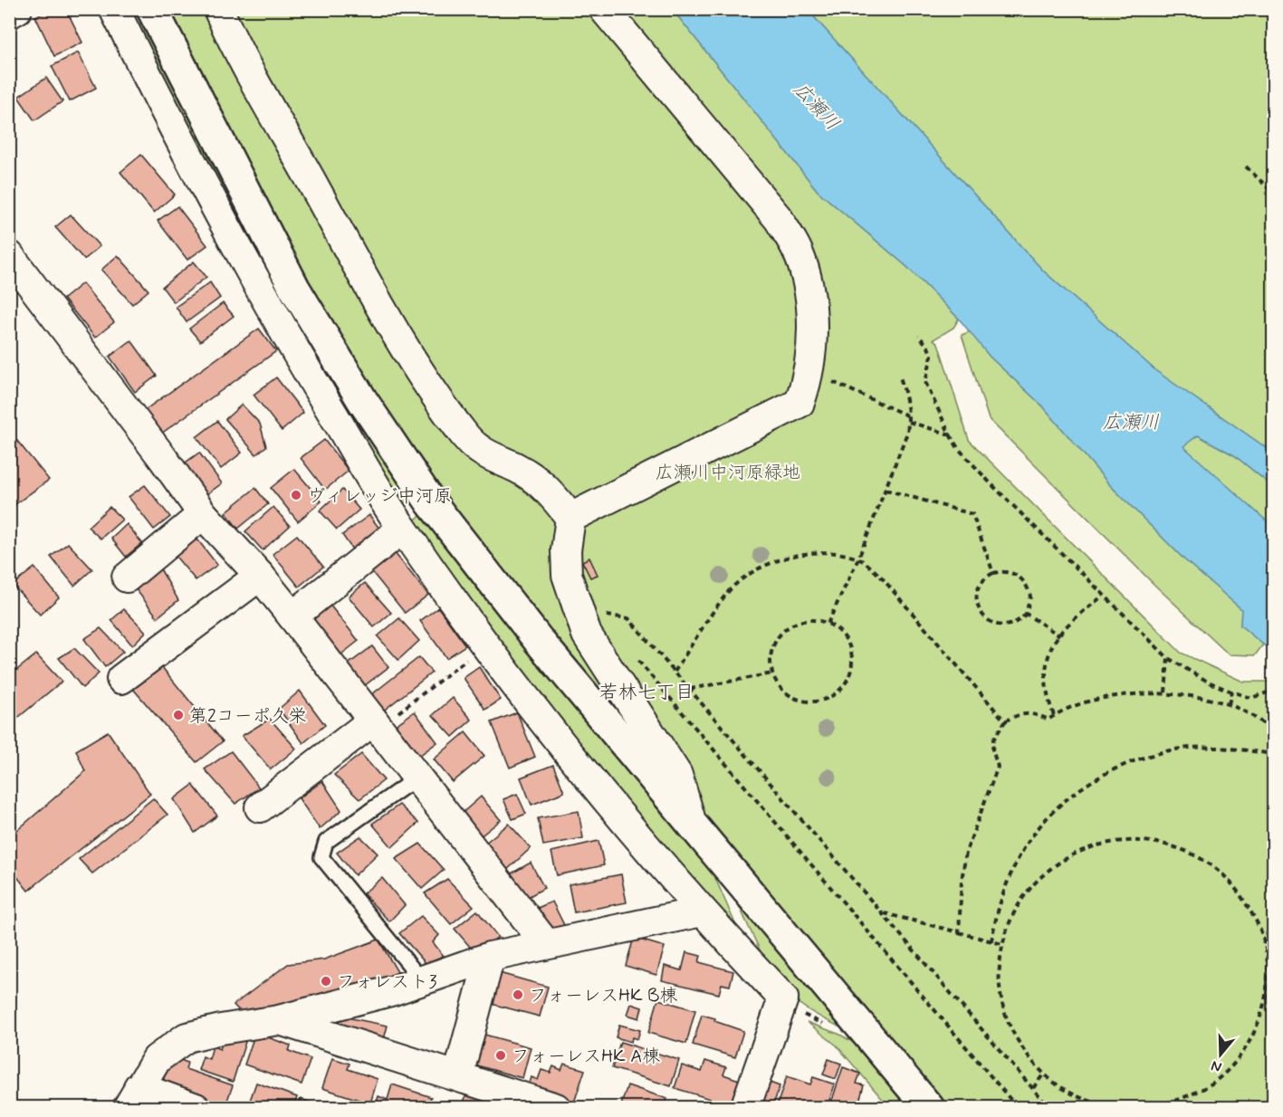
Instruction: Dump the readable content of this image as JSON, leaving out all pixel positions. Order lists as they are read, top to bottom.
{
  "districts": ["若林七丁目"],
  "water": ["広瀬川"],
  "parks": ["広瀬川中河原緑地"],
  "places": [
    "ヴィレッジ中河原",
    "第2コーポ久栄",
    "フォレスト3",
    "フォーレスHK B棟",
    "フォーレスHK A棟"
  ],
  "north": "bottom"
}
